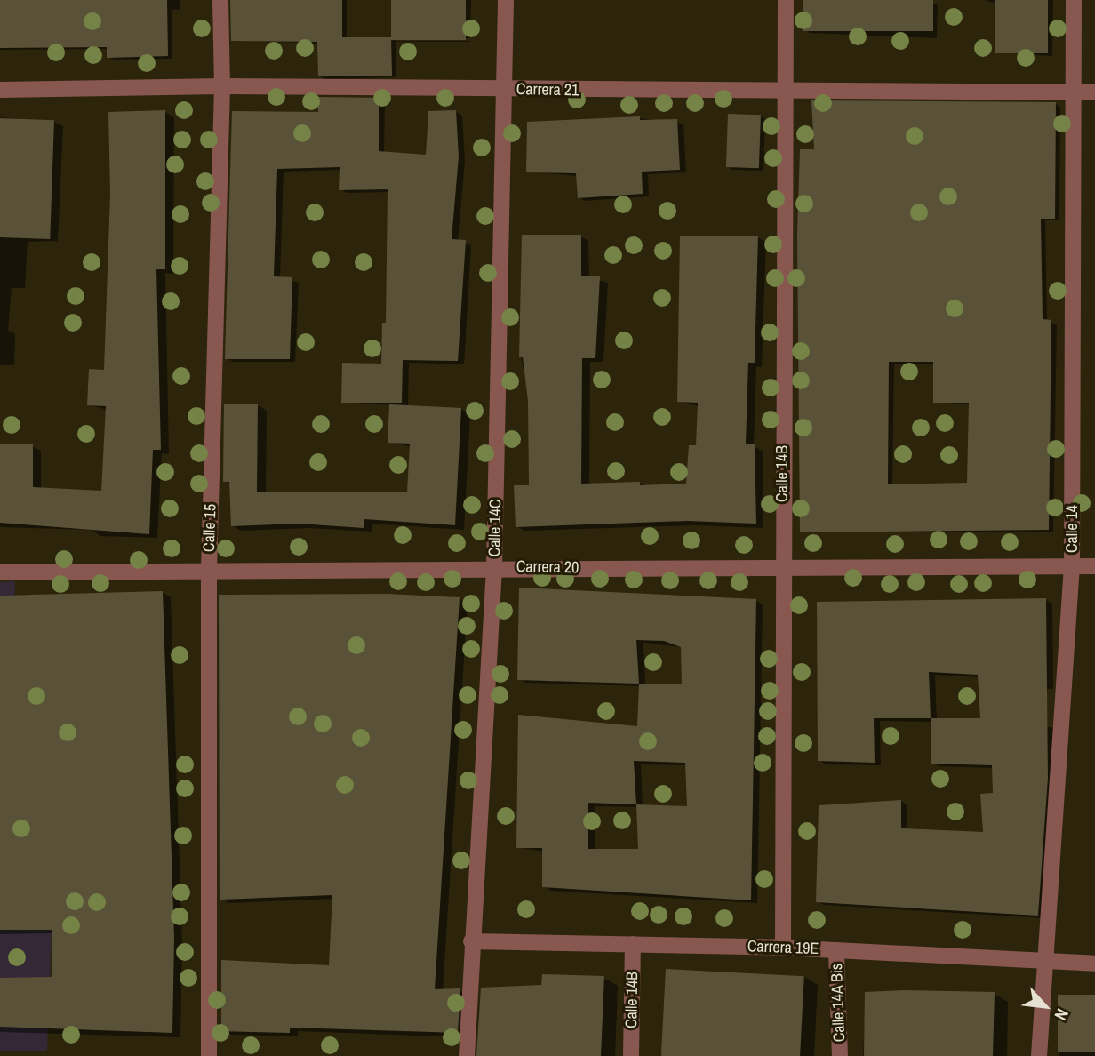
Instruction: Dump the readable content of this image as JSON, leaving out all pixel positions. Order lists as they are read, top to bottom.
{
  "streets": {
    "street": [
      "Carrera 21",
      "Calle 14B",
      "Calle 15",
      "Calle 14C",
      "Calle 14",
      "Carrera 20",
      "Carrera 19E",
      "Calle 14A Bis"
    ]
  },
  "crossings": [
    ["Carrera 21", "Calle 14B"],
    ["Carrera 21", "Calle 15"],
    ["Carrera 21", "Calle 14C"],
    ["Carrera 21", "Calle 14"],
    ["Calle 14B", "Carrera 20"],
    ["Calle 14B", "Carrera 19E"],
    ["Calle 15", "Carrera 20"],
    ["Calle 14C", "Carrera 20"],
    ["Calle 14C", "Carrera 19E"],
    ["Calle 14", "Carrera 20"],
    ["Calle 14", "Carrera 19E"],
    ["Carrera 19E", "Calle 14A Bis"]
  ],
  "north": "bottom right"
}
